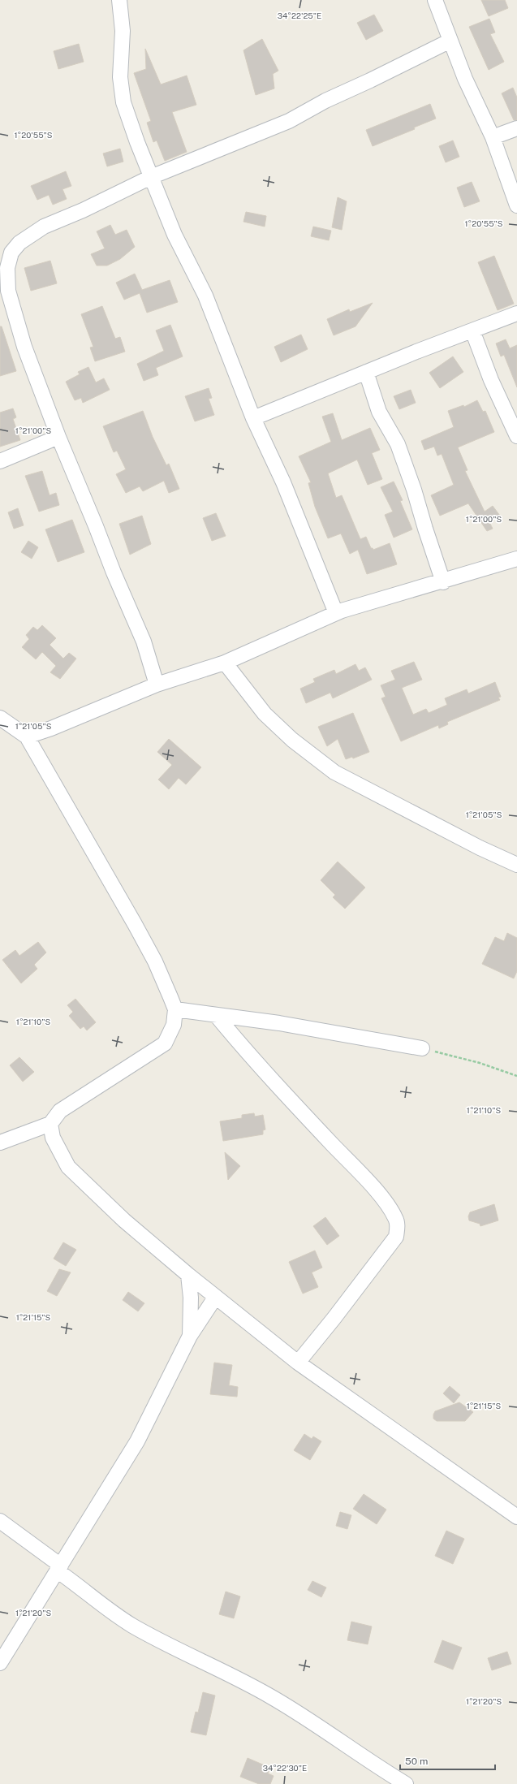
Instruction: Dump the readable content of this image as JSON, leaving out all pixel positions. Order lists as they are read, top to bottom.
{
  "scale_bar": "50 m",
  "coordinates": [
    "34°22'25\"E",
    "1°20'55\"S",
    "1°21'00\"S",
    "1°21'05\"S",
    "1°21'10\"S",
    "1°21'15\"S",
    "1°21'20\"S",
    "34°22'30\"E"
  ]
}
